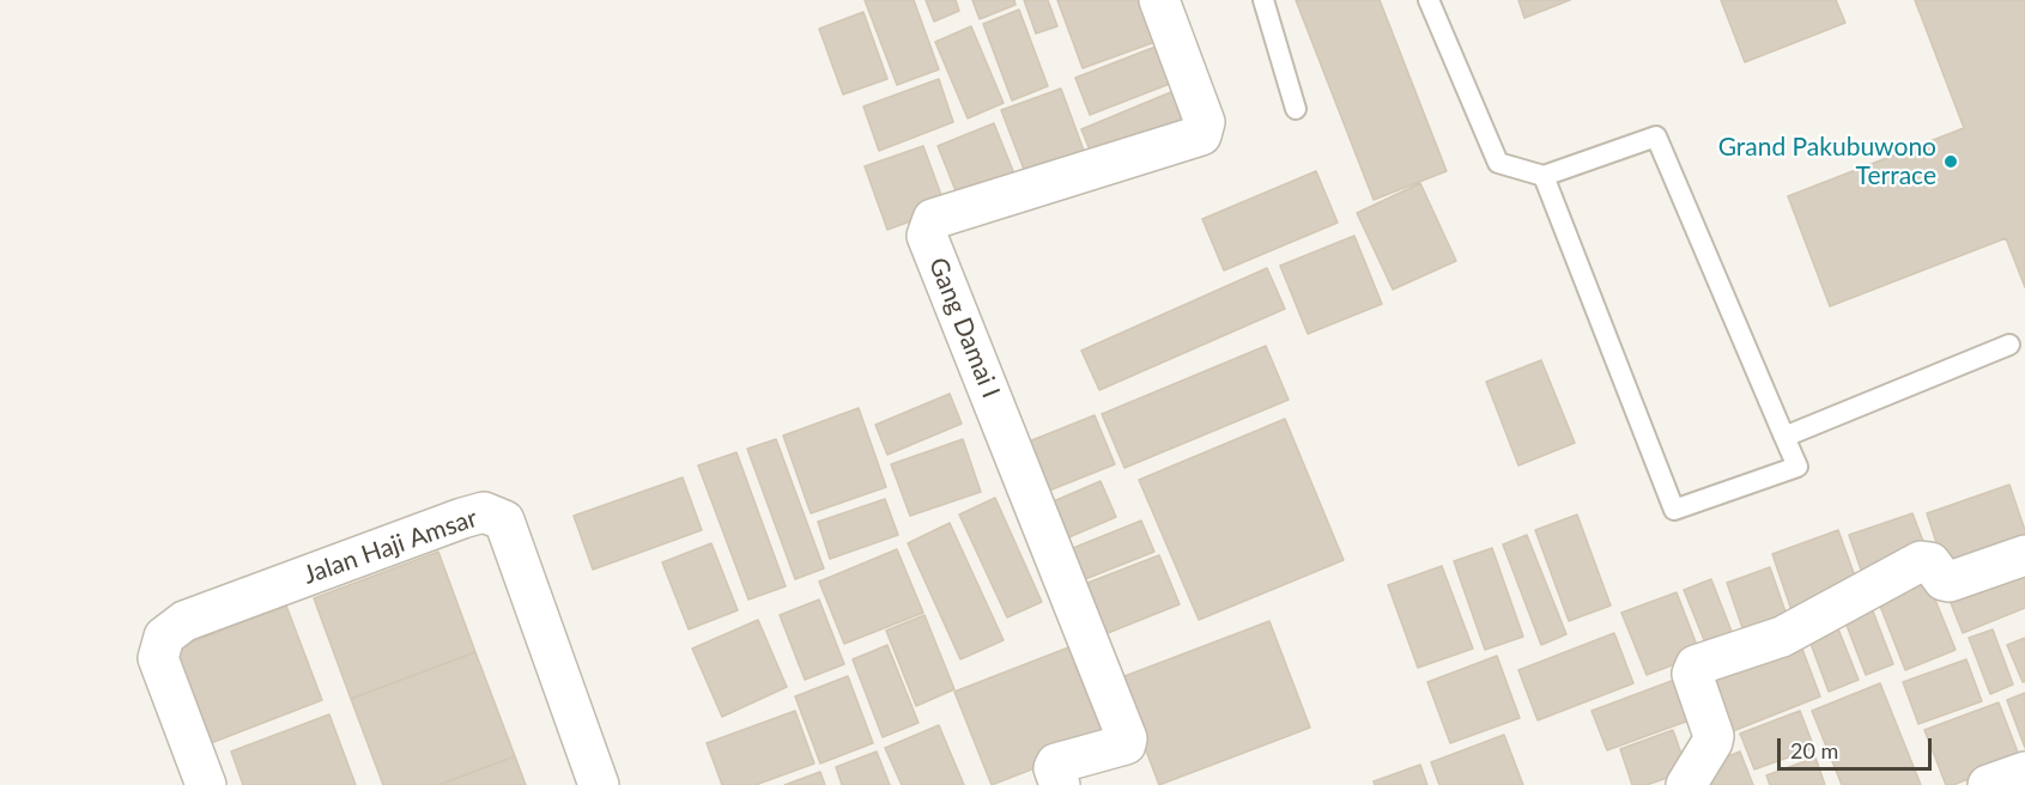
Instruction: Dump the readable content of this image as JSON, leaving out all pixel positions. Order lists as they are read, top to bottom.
{
  "streets": {
    "street": ["Gang Damai I", "Jalan Haji Amsar"]
  },
  "places": ["Grand Pakubuwono Terrace"],
  "scale_bar": "20 m"
}
